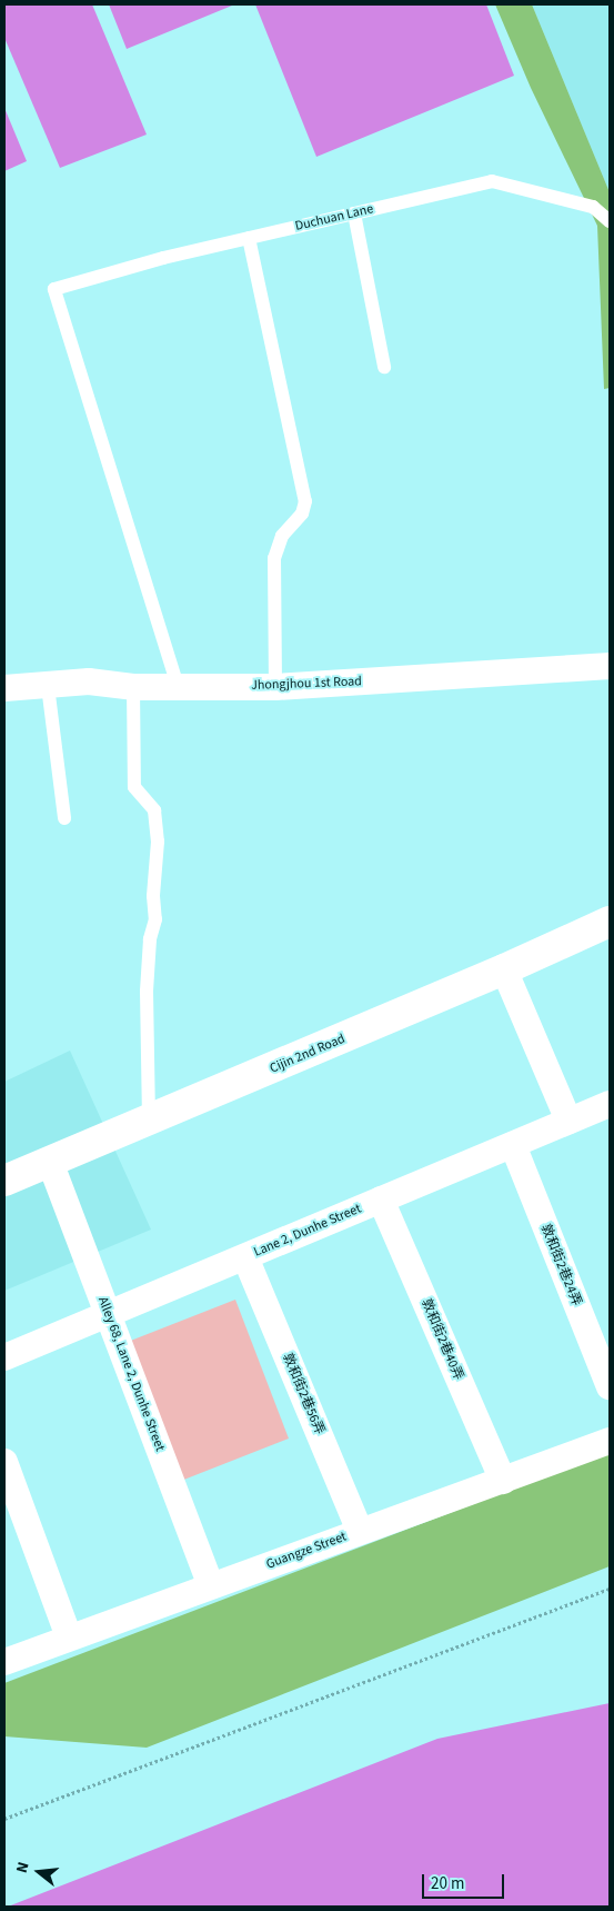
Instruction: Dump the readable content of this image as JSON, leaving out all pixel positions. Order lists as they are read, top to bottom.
{
  "streets": {
    "street": [
      "Jhongjhou 1st Road",
      "Cijin 2nd Road",
      "Lane 2, Dunhe Street",
      "敦和街2巷24弄",
      "敦和街2巷40弄",
      "Alley 68, Lane 2, Dunhe Street",
      "敦和街2巷56弄",
      "Guangze Street"
    ],
    "lane": ["Duchuan Lane"]
  },
  "crossings": [
    ["Duchuan Lane", "Jhongjhou 1st Road"],
    ["Cijin 2nd Road", "Alley 68, Lane 2, Dunhe Street"],
    ["Lane 2, Dunhe Street", "敦和街2巷24弄"],
    ["Lane 2, Dunhe Street", "敦和街2巷40弄"],
    ["Lane 2, Dunhe Street", "Alley 68, Lane 2, Dunhe Street"],
    ["Lane 2, Dunhe Street", "敦和街2巷56弄"],
    ["敦和街2巷40弄", "Guangze Street"],
    ["Alley 68, Lane 2, Dunhe Street", "Guangze Street"],
    ["敦和街2巷56弄", "Guangze Street"]
  ],
  "scale_bar": "20 m",
  "north": "left"
}
